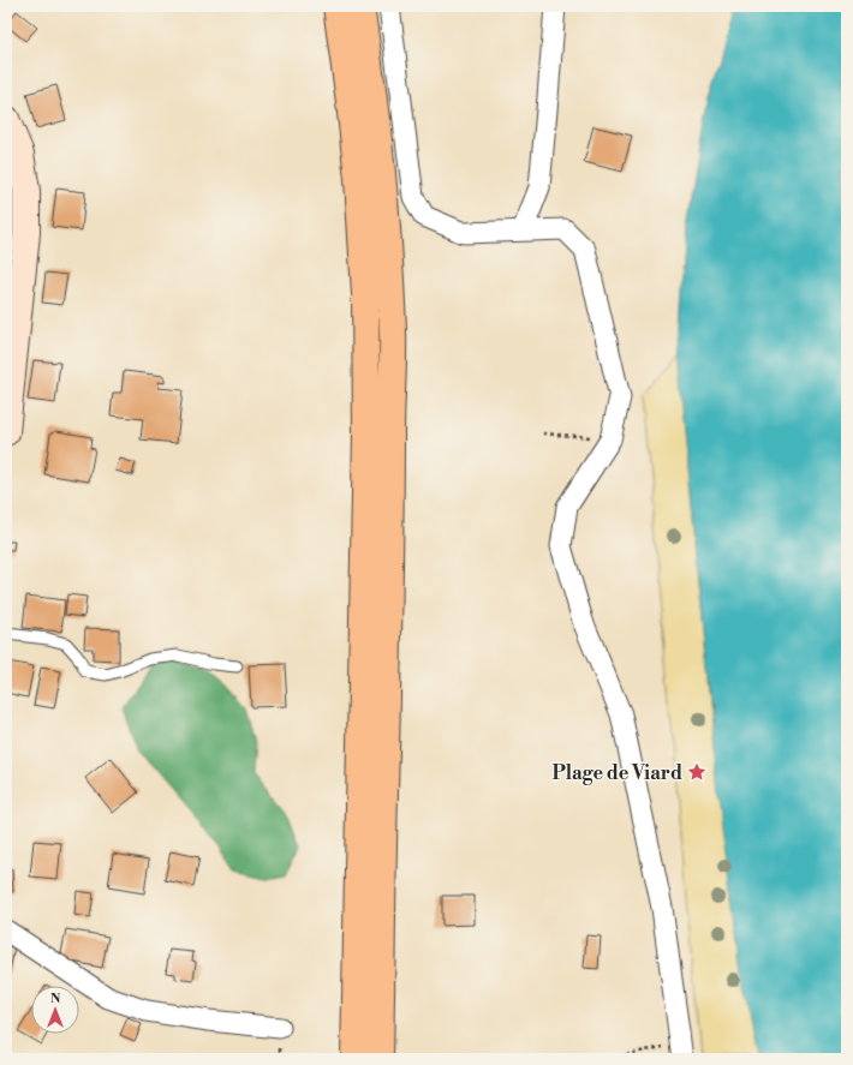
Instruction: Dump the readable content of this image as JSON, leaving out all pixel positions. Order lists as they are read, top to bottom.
{
  "places": {
    "place": ["Plage de Viard"]
  },
  "north": "top"
}
